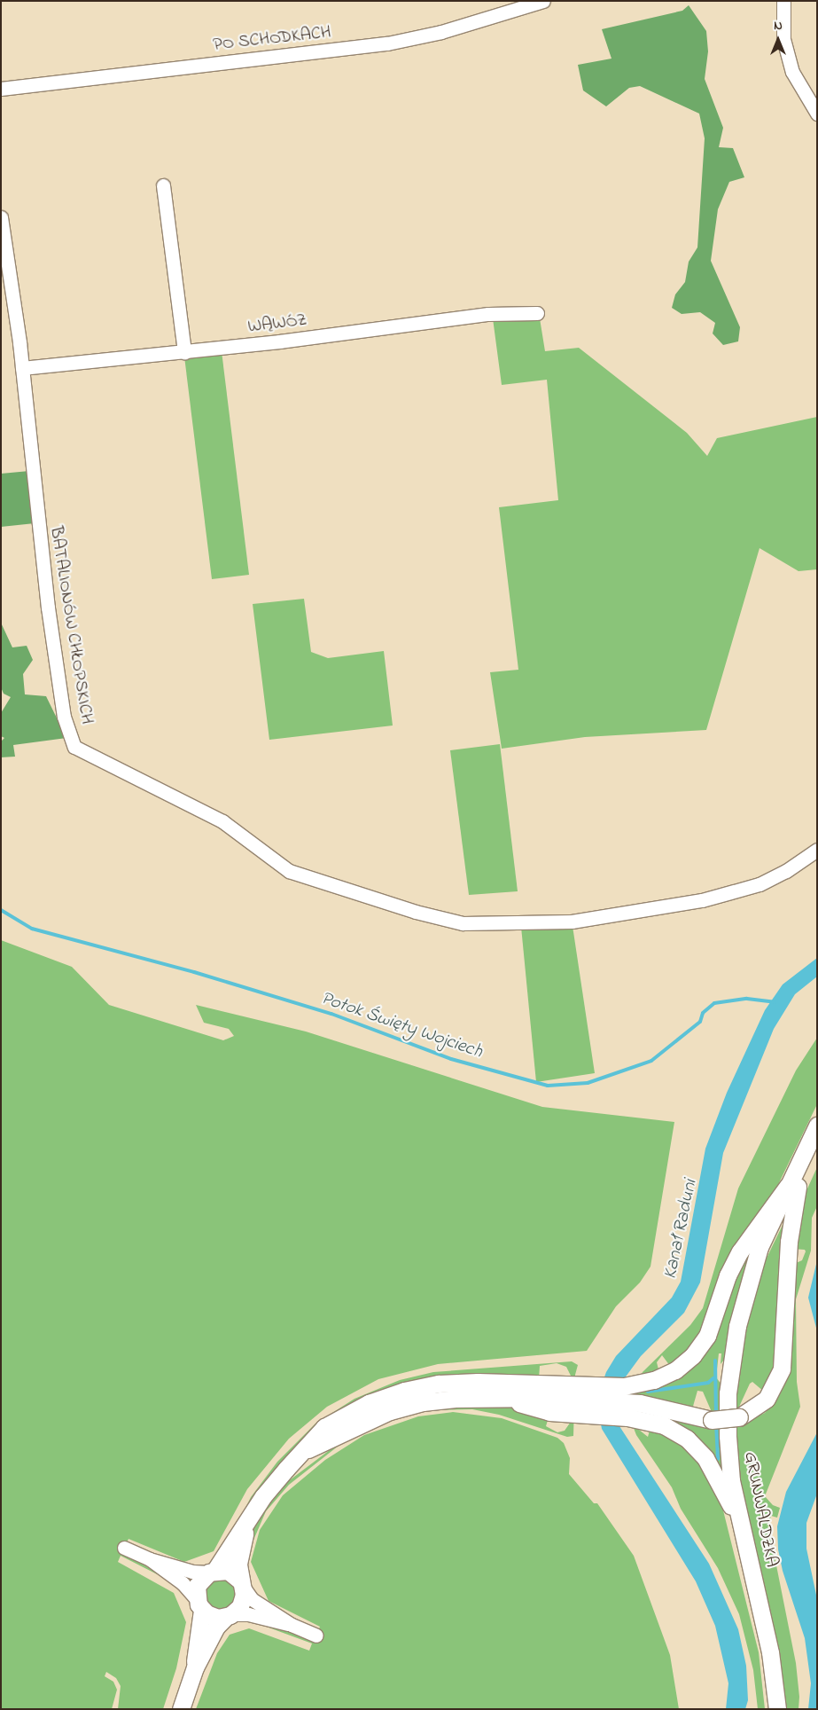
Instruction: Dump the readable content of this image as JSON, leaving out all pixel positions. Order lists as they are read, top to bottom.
{
  "streets": {
    "main road": ["GRUNWALDZKA"],
    "street": ["PO SCHODKACH", "WĄWÓZ", "BATALIONÓW CHŁOPSKICH"]
  },
  "crossings": [
    ["WĄWÓZ", "BATALIONÓW CHŁOPSKICH"]
  ],
  "water": ["Potok Święty Wojciech", "Kanał Raduni"],
  "north": "top"
}
